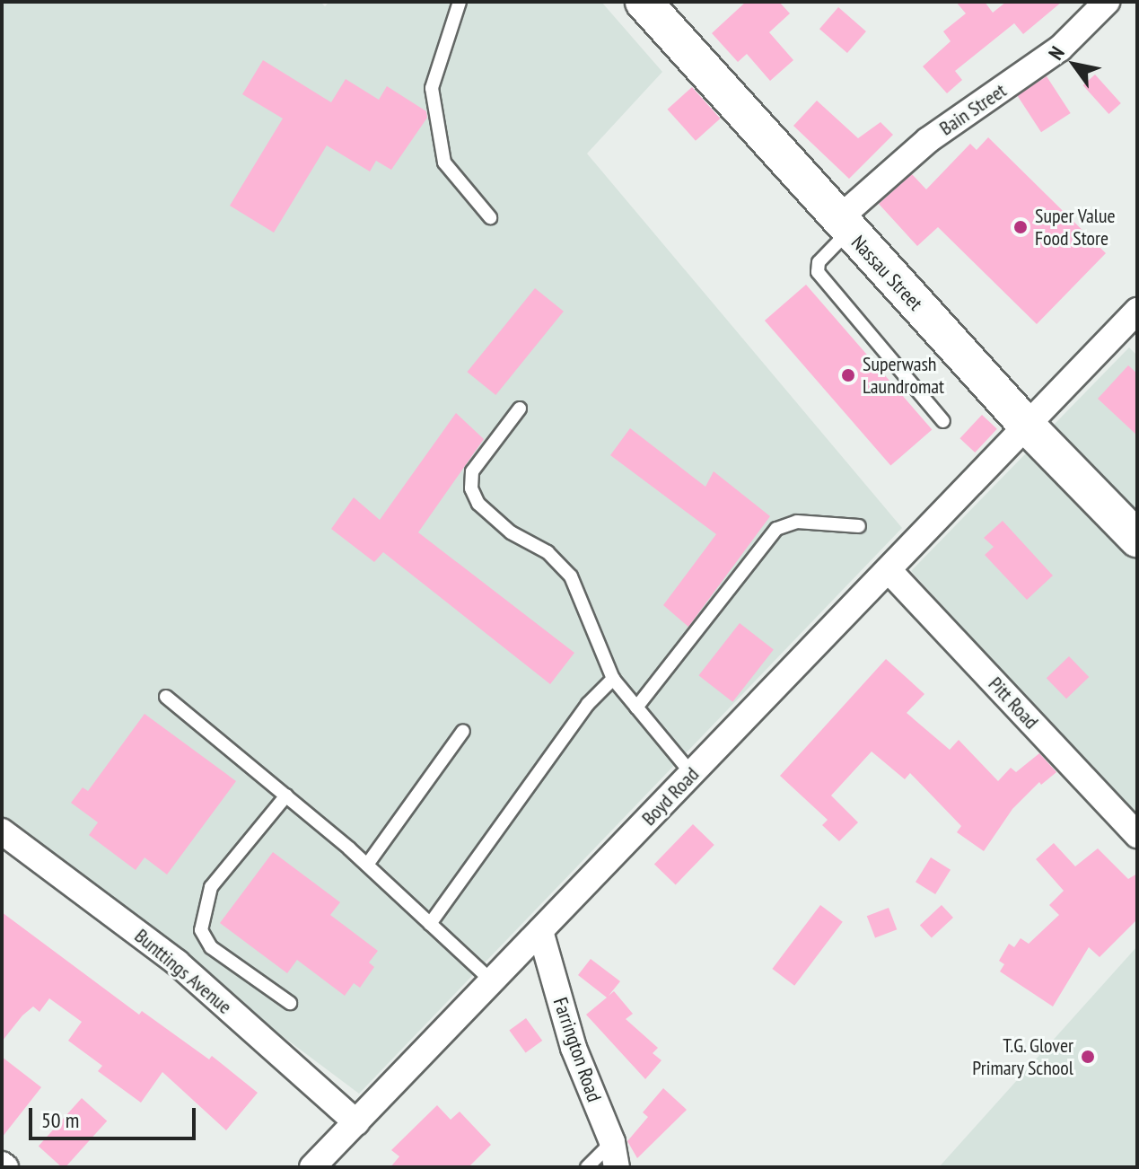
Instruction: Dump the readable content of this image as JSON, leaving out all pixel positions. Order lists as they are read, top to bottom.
{
  "streets": {
    "main road": ["Nassau Street"],
    "street": [
      "Bain Street",
      "Pitt Road",
      "Boyd Road",
      "Bunttings Avenue",
      "Farrington Road"
    ]
  },
  "crossings": [
    ["Bain Street", "Nassau Street"],
    ["Nassau Street", "Boyd Road"],
    ["Pitt Road", "Boyd Road"],
    ["Boyd Road", "Bunttings Avenue"],
    ["Boyd Road", "Farrington Road"]
  ],
  "places": ["Super Value Food Store", "Superwash Laundromat", "T.G. Glover Primary School"],
  "scale_bar": "50 m",
  "north": "top left"
}
